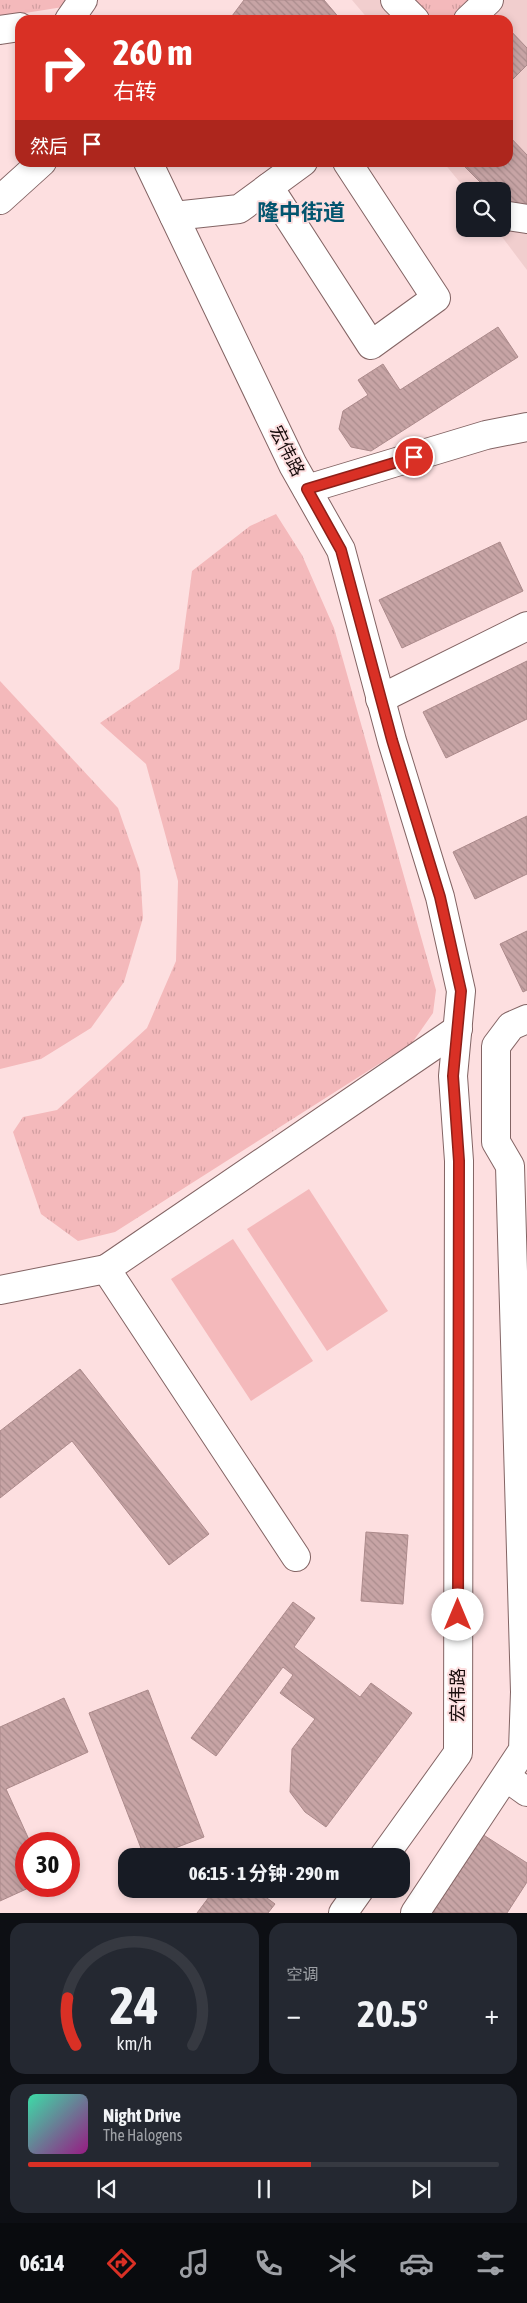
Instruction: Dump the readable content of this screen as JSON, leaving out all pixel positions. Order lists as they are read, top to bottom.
{
  "streets": {
    "street": ["宏伟路"]
  },
  "districts": ["隆中街道"],
  "page": {
    "turn": ["260 m", "右转"],
    "then": "然后",
    "limit": "30",
    "trip": "06:15 · 1 分钟 · 290 m",
    "tile": "空调",
    "heat": ["−", "20.5°", "+"],
    "song": ["Night Drive", "The Halogens"],
    "tabs": "06:14",
    "gauge": ["24", "km/h"]
  }
}
